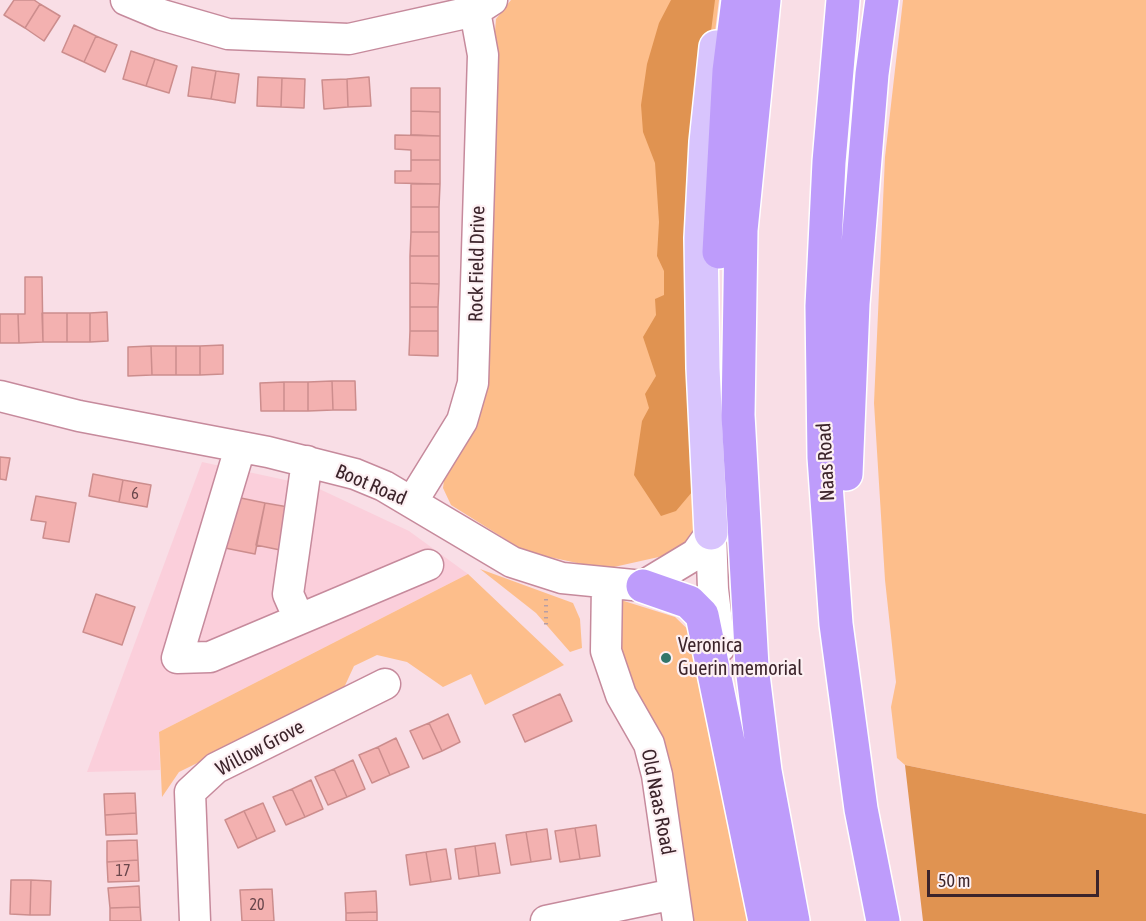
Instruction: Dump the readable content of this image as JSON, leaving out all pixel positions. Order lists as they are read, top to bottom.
{
  "streets": {
    "highway": ["Naas Road"],
    "street": [
      "Rock Field Drive",
      "Boot Road",
      "Willow Grove",
      "Old Naas Road"
    ]
  },
  "crossings": [
    ["Rock Field Drive", "Boot Road"],
    ["Boot Road", "Old Naas Road"]
  ],
  "places": ["Veronica Guerin memorial"],
  "house_numbers": ["6", "17", "20"],
  "scale_bar": "50 m"
}
